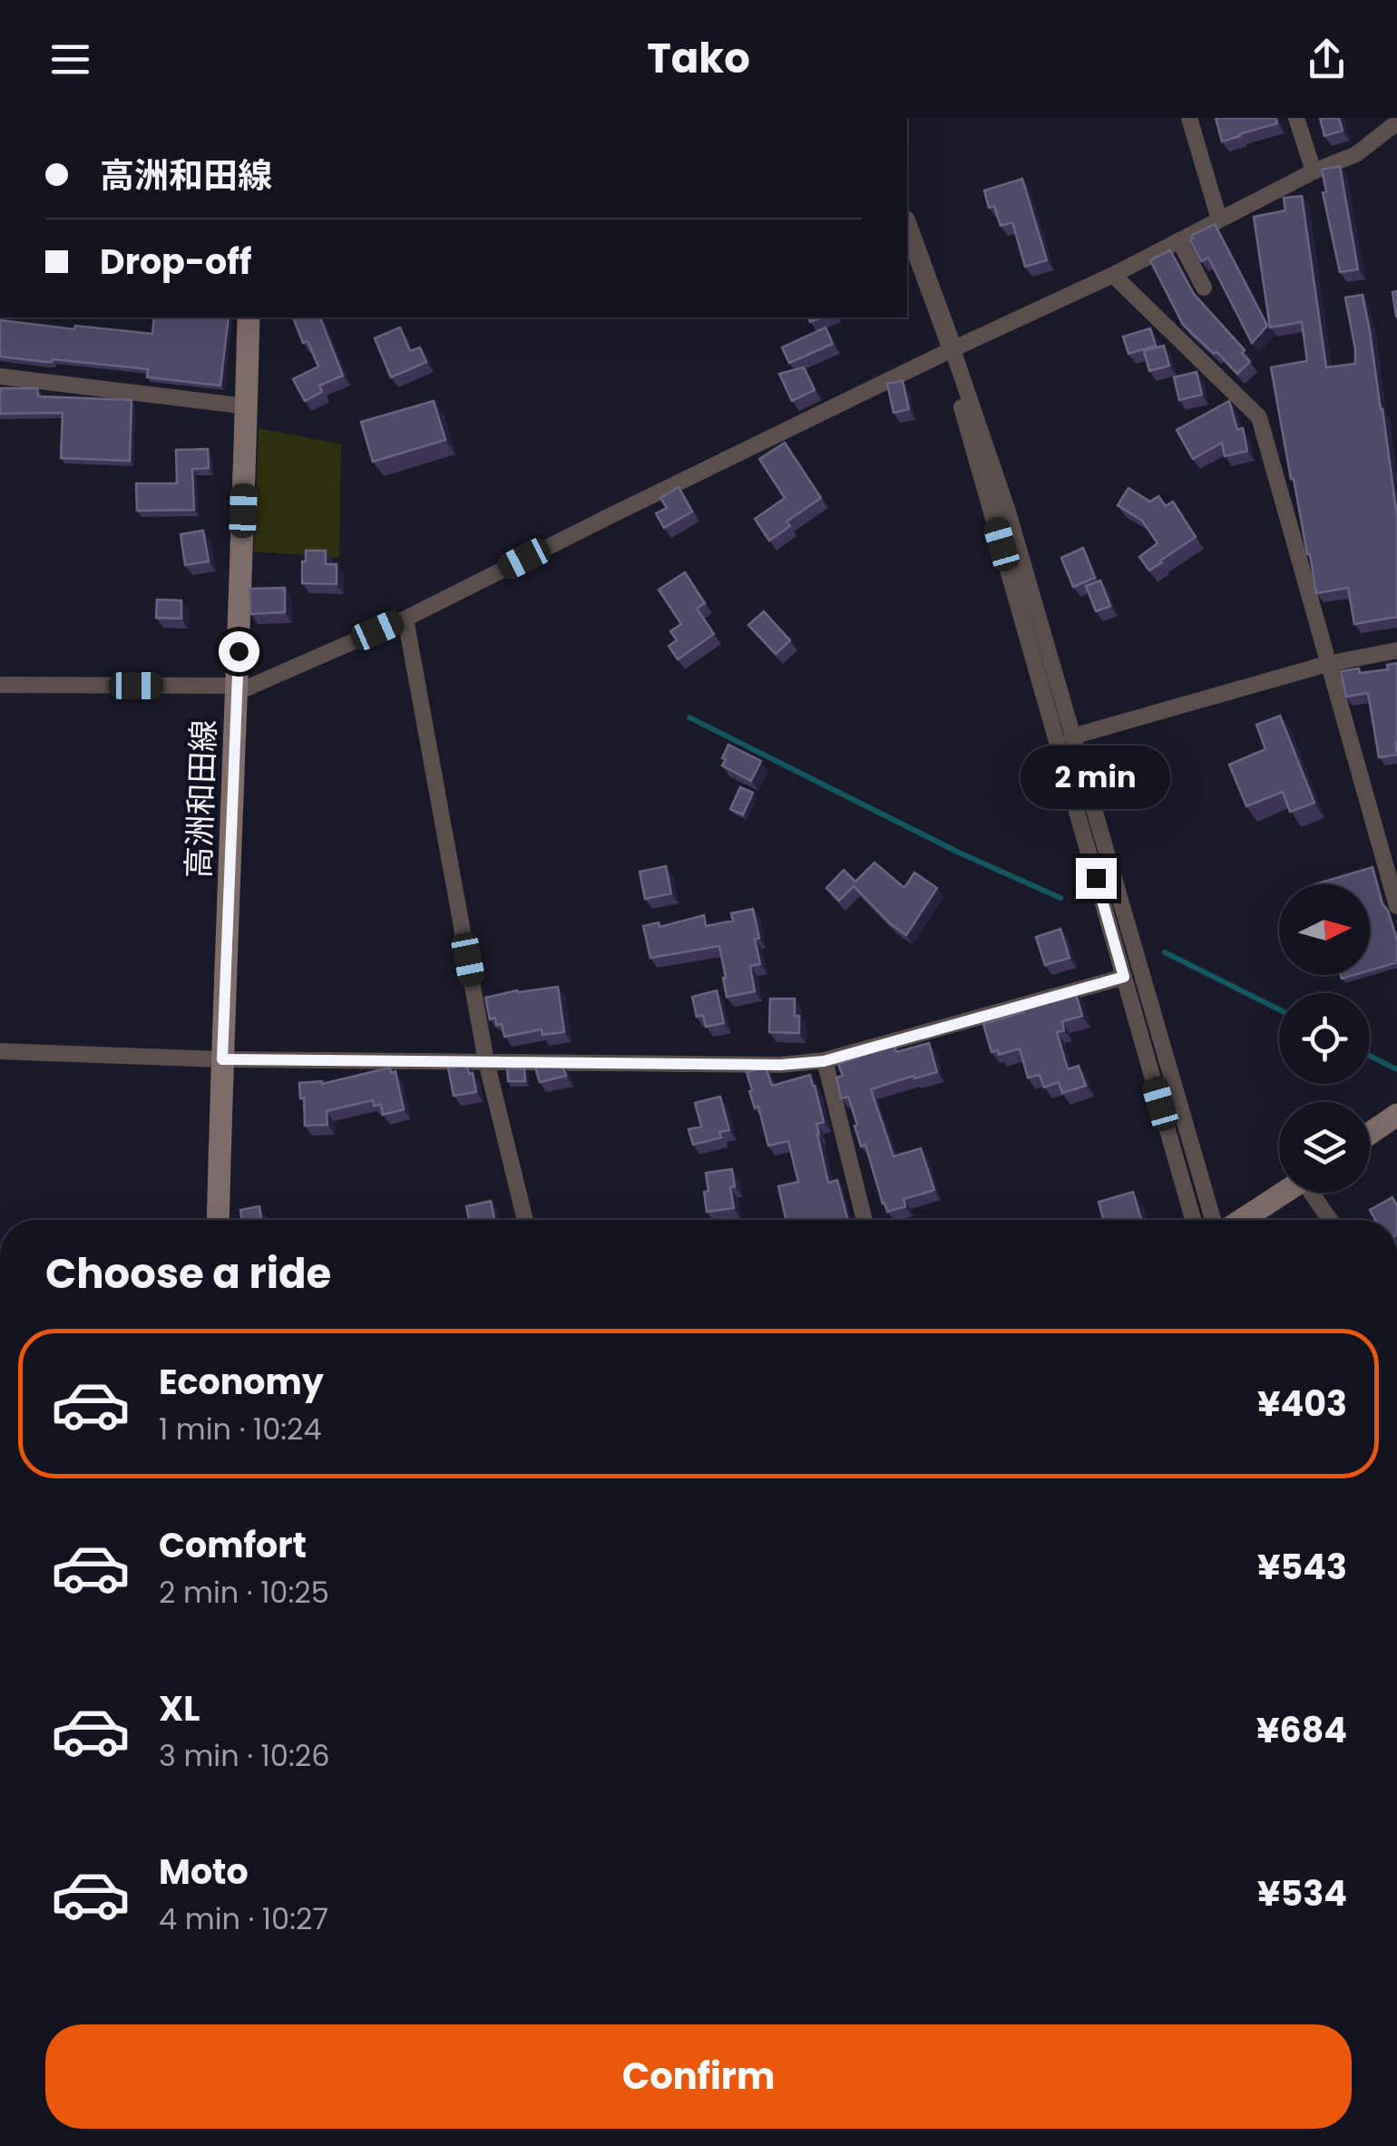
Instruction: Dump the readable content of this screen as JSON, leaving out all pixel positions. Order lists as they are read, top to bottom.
{
  "streets": {
    "main road": ["高洲和田線"]
  },
  "north": "right",
  "page": {
    "header": "Tako",
    "banner": ["高洲和田線", "Drop-off"],
    "bubble": "2 min",
    "heading": "Choose a ride",
    "list": [
      {
        "name": "Economy",
        "note": "1 min · 10:24",
        "value": "¥403"
      },
      {
        "name": "Comfort",
        "note": "2 min · 10:25",
        "value": "¥543"
      },
      {
        "name": "XL",
        "note": "3 min · 10:26",
        "value": "¥684"
      },
      {
        "name": "Moto",
        "note": "4 min · 10:27",
        "value": "¥534"
      }
    ],
    "buttons": "Confirm"
  }
}
